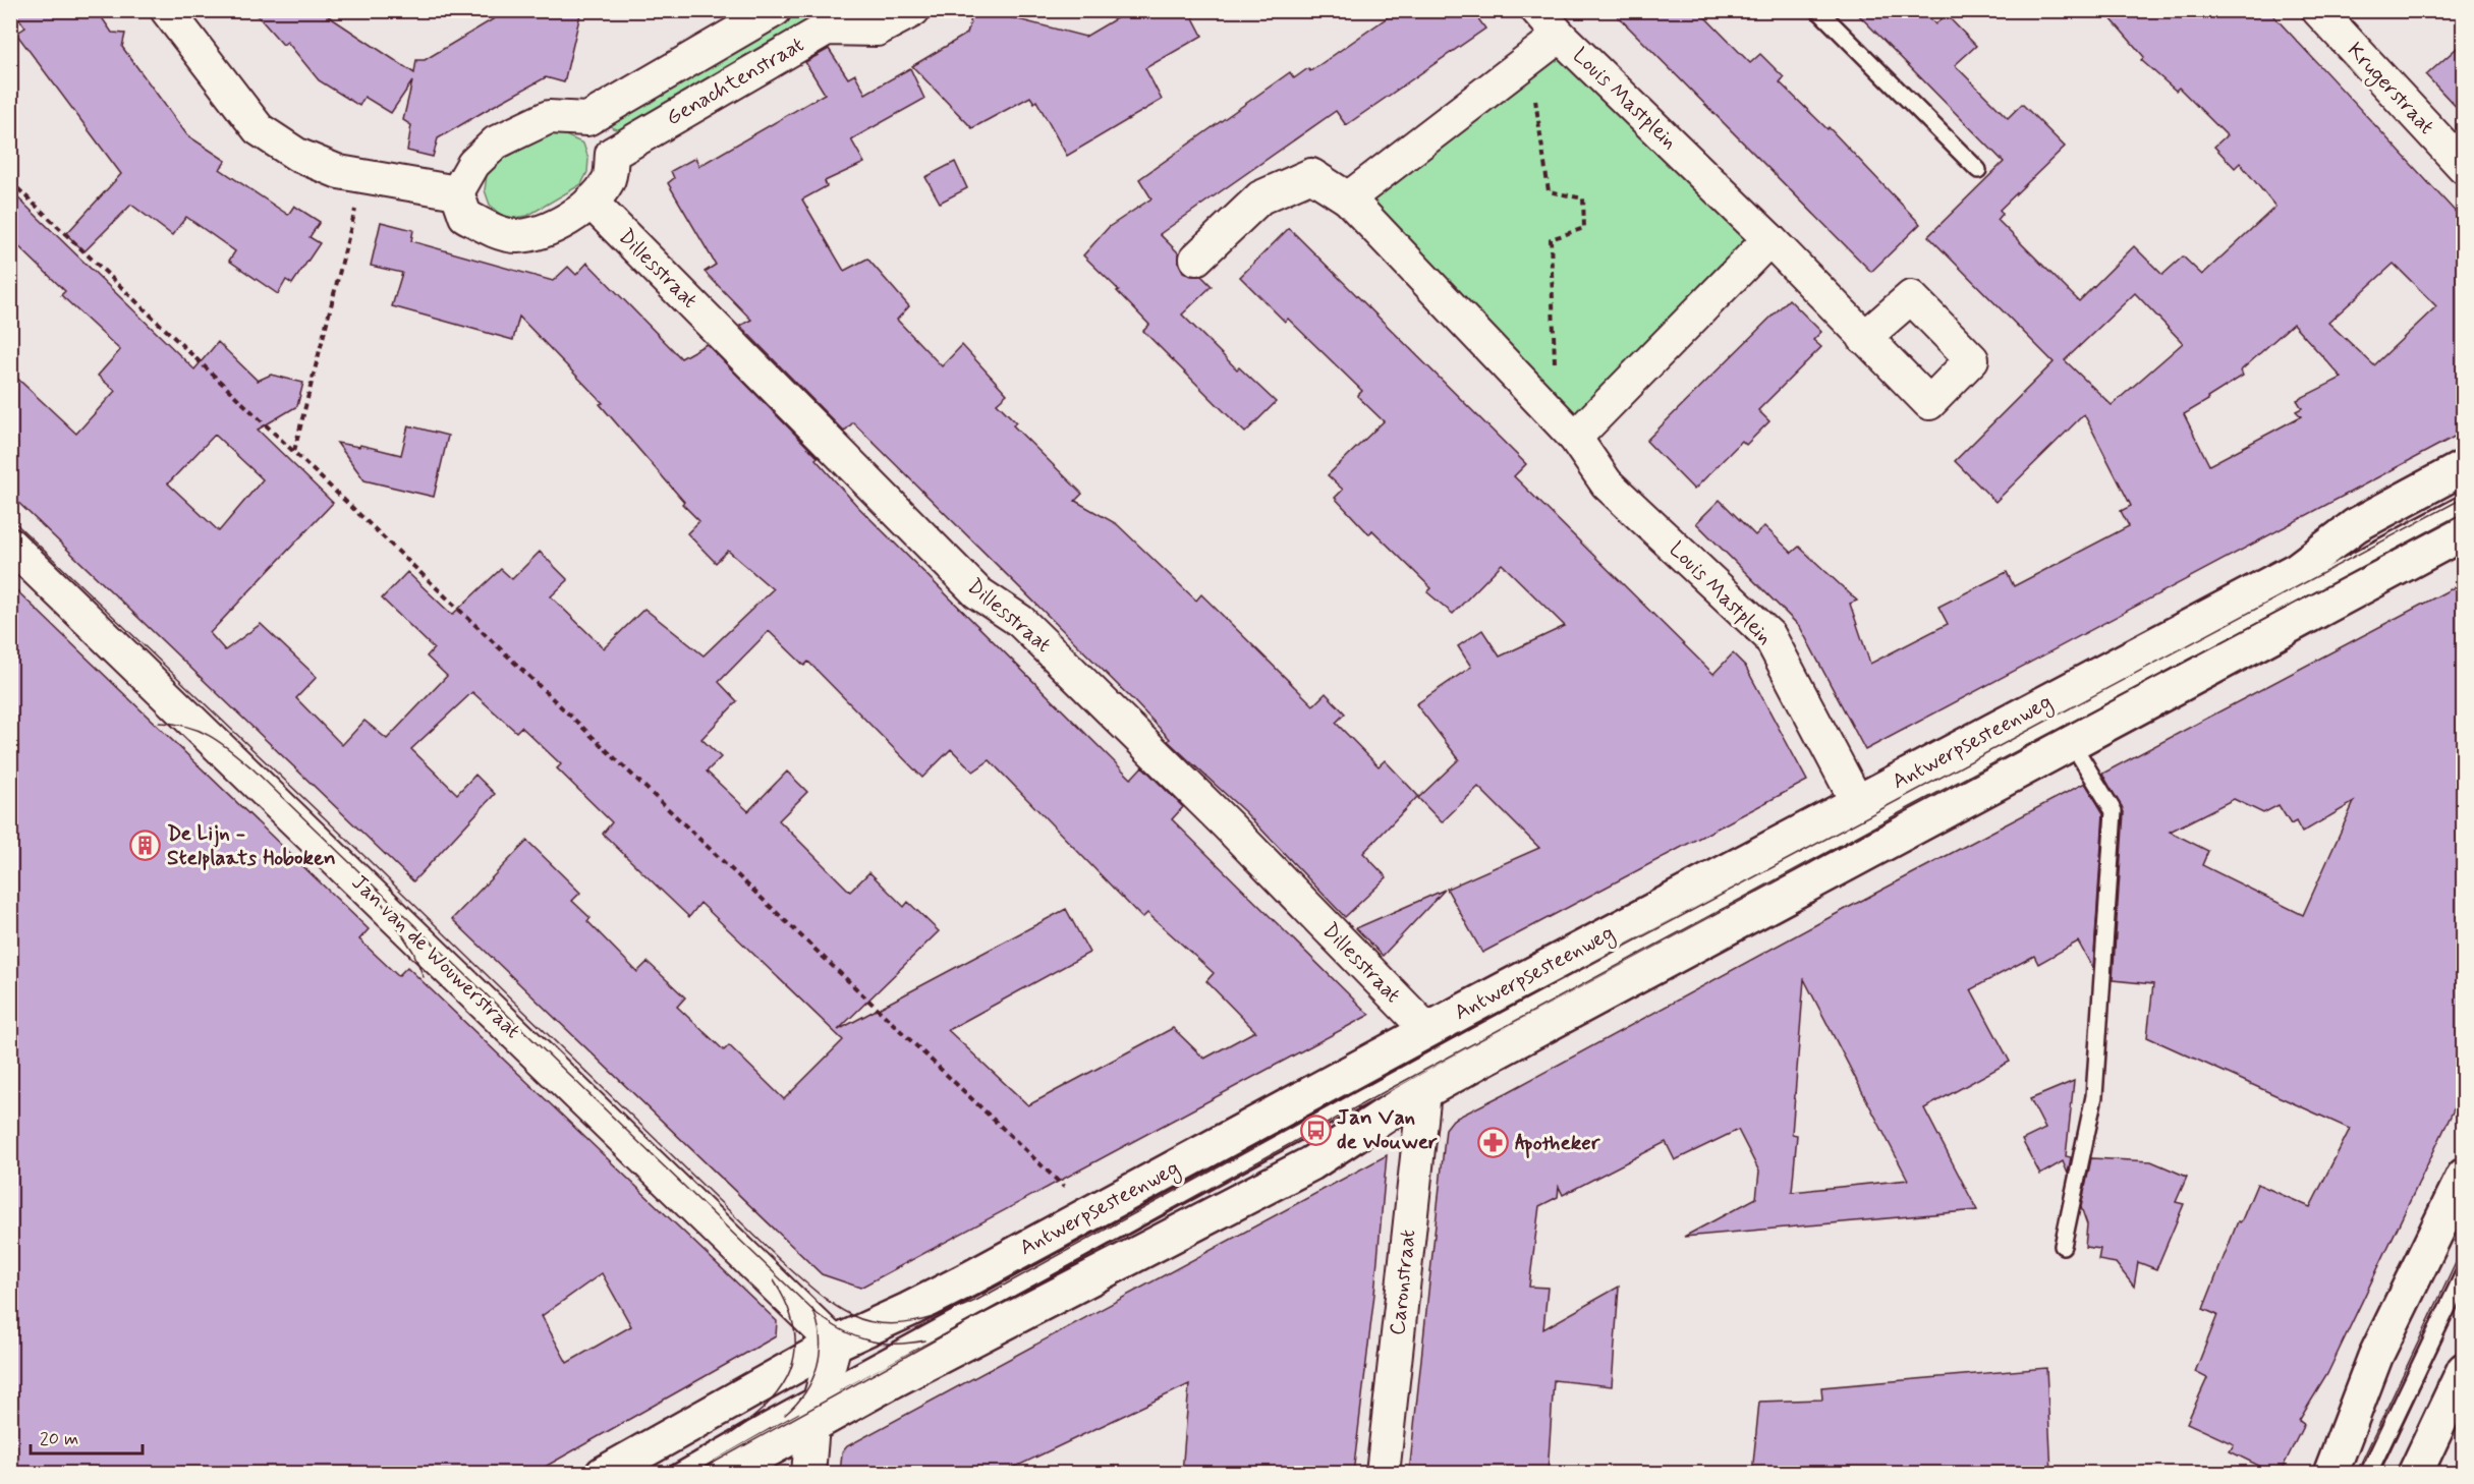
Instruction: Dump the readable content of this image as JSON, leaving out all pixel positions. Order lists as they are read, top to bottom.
{
  "streets": {
    "street": [
      "Genachtenstraat",
      "Krugerstraat",
      "Louis Mastplein",
      "Dillesstraat",
      "Antwerpsesteenweg",
      "Jan van de Wouwerstraat",
      "Caronstraat"
    ]
  },
  "crossings": [
    ["Genachtenstraat", "Dillesstraat"],
    ["Louis Mastplein", "Antwerpsesteenweg"],
    ["Dillesstraat", "Antwerpsesteenweg"],
    ["Antwerpsesteenweg", "Jan van de Wouwerstraat"]
  ],
  "places": {
    "building": ["De Lijn - Stelplaats Hoboken"],
    "bus stop": ["Jan Van de Wouwer"],
    "pharmacy": ["Apotheker"]
  },
  "scale_bar": "20 m"
}
